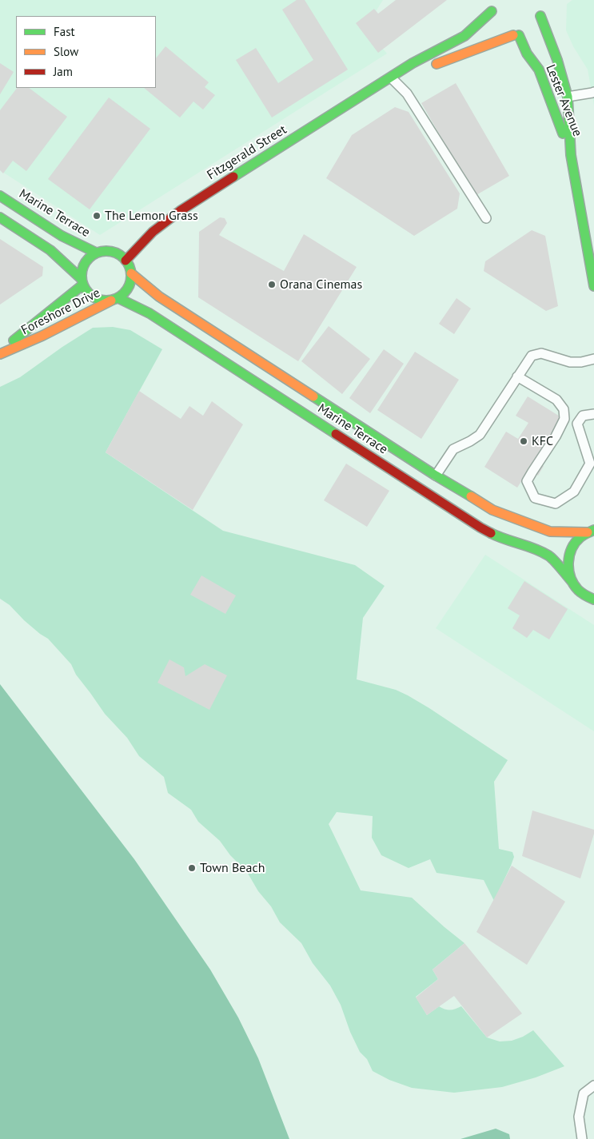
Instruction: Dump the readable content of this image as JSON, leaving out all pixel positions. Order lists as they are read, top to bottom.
{
  "streets": {
    "street": [
      "Lester Avenue",
      "Fitzgerald Street",
      "Marine Terrace",
      "Foreshore Drive"
    ]
  },
  "crossings": [
    ["Fitzgerald Street", "Marine Terrace"],
    ["Fitzgerald Street", "Foreshore Drive"],
    ["Marine Terrace", "Foreshore Drive"]
  ],
  "places": [
    "The Lemon Grass",
    "Orana Cinemas",
    "KFC",
    "Town Beach"
  ],
  "legend": ["Fast", "Slow", "Jam"]
}
